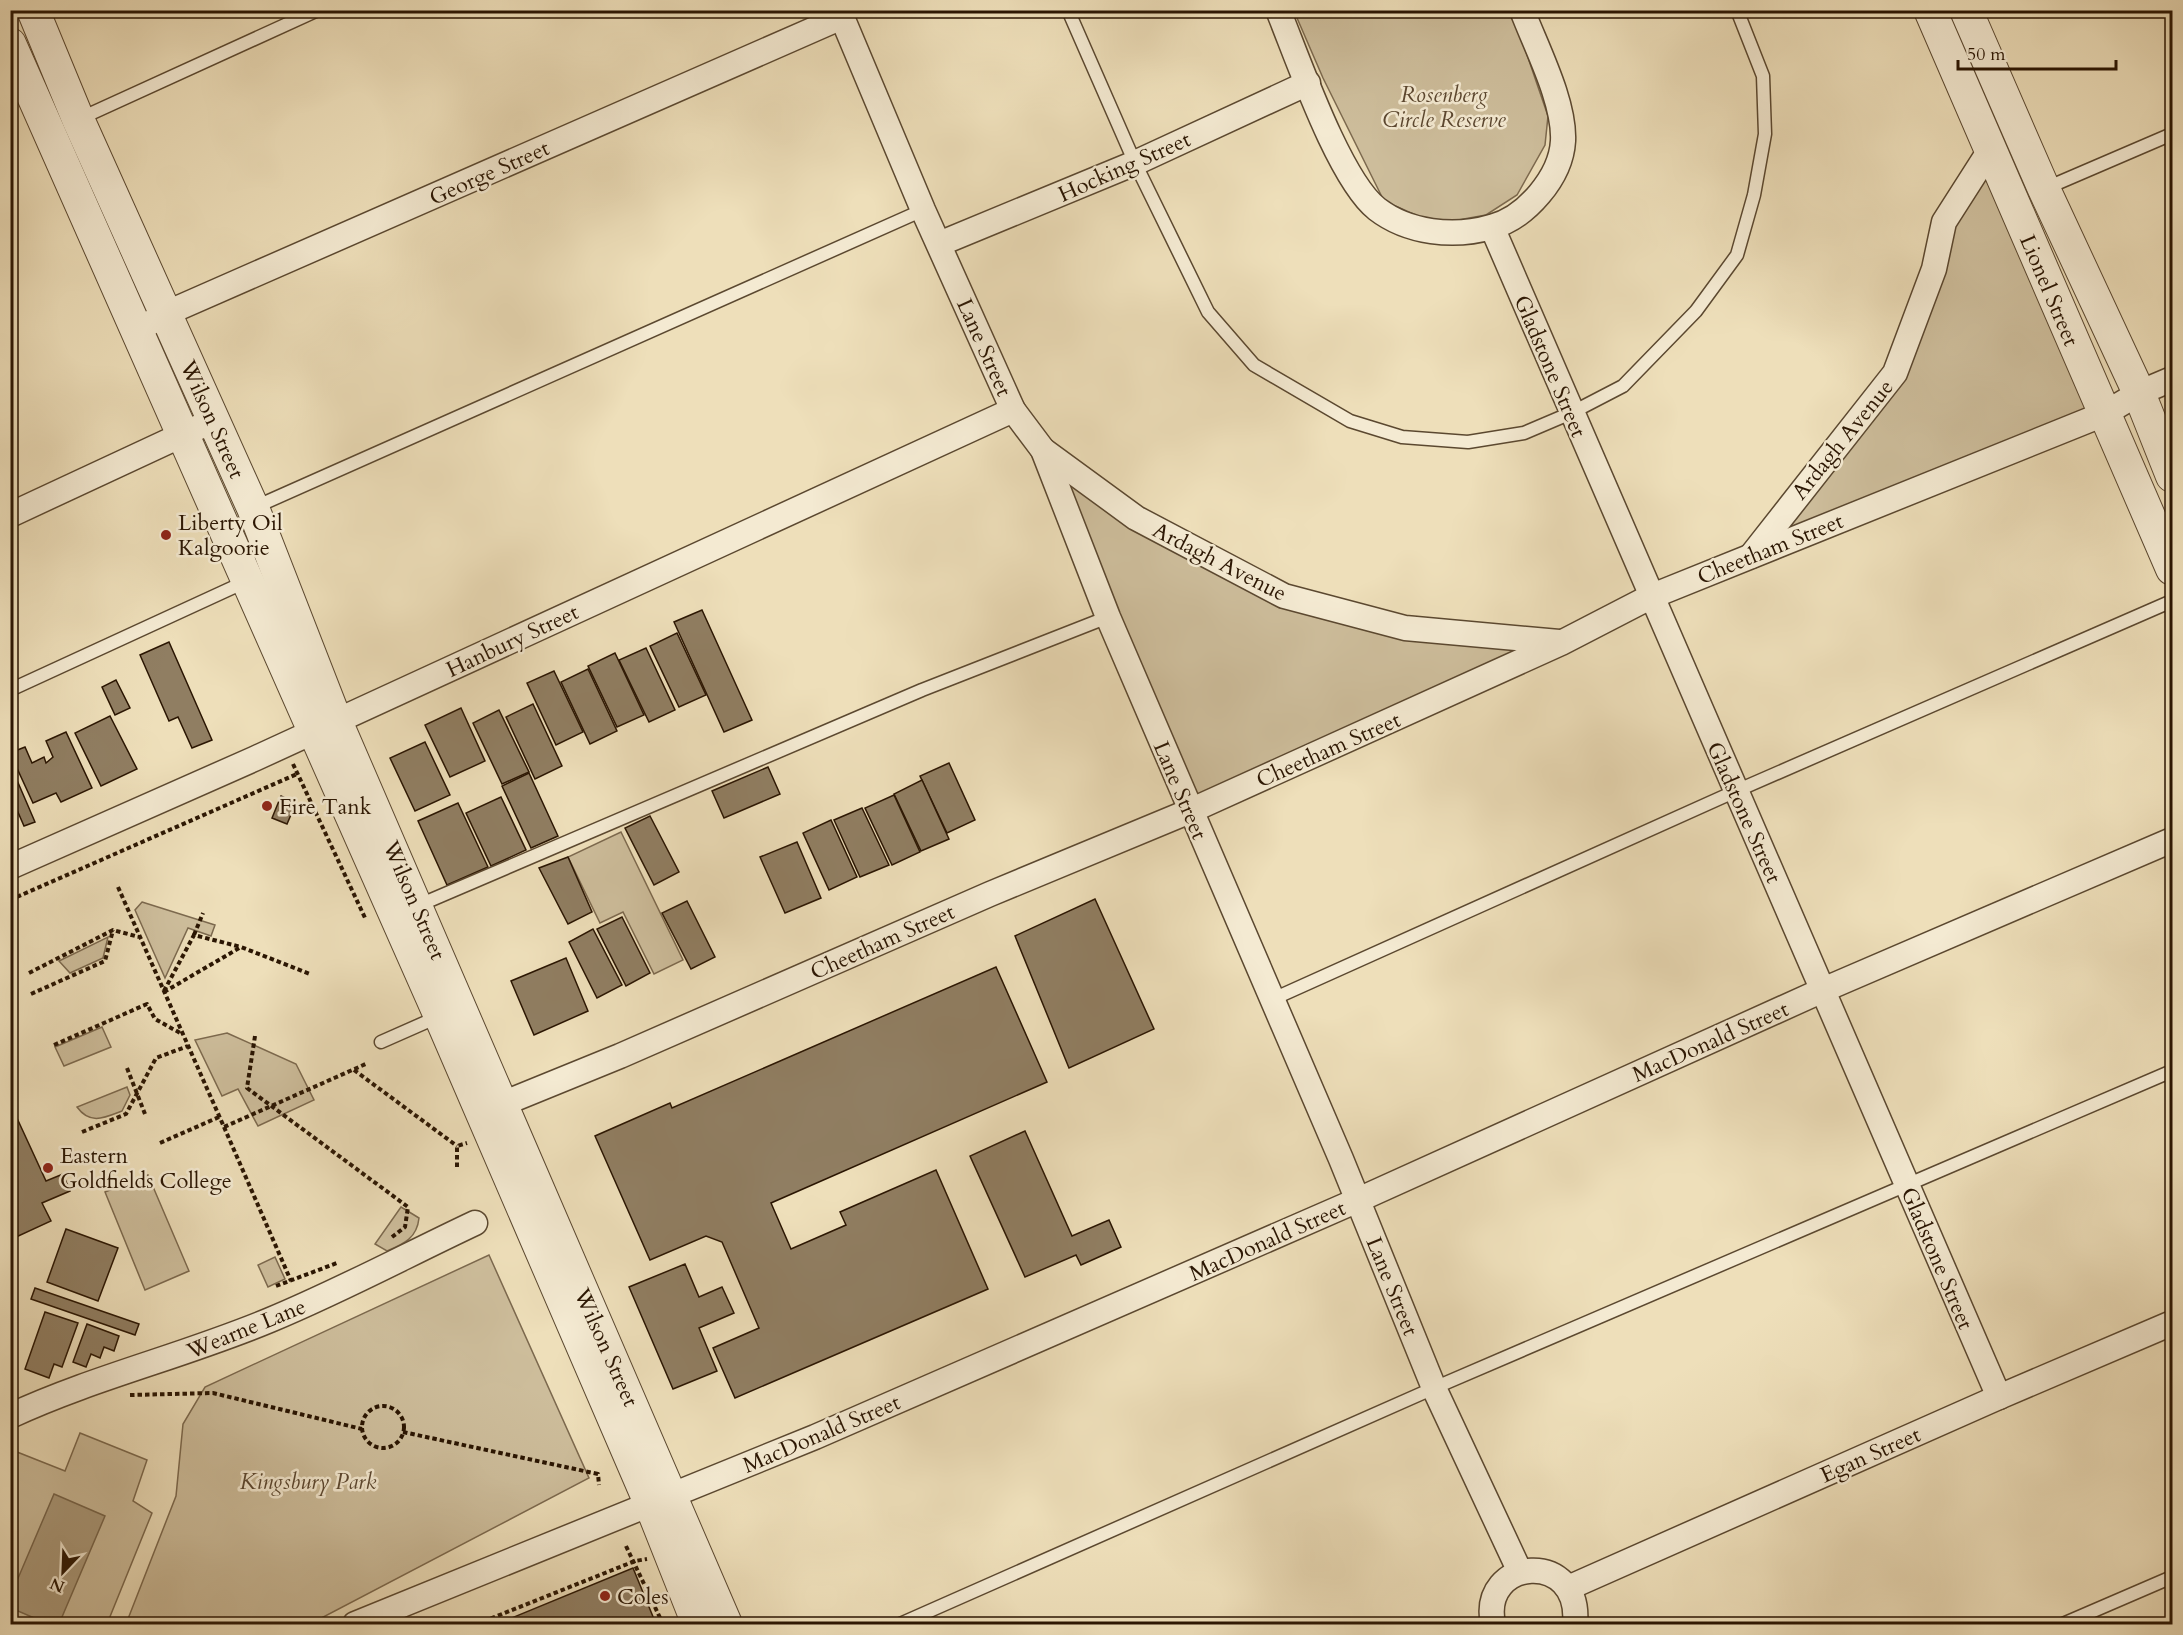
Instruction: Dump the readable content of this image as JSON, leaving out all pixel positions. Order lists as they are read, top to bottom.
{
  "streets": {
    "street": [
      "Hocking Street",
      "George Street",
      "Lionel Street",
      "Lane Street",
      "Gladstone Street",
      "Wilson Street",
      "Ardagh Avenue",
      "Cheetham Street",
      "Hanbury Street",
      "MacDonald Street",
      "Wearne Lane",
      "Egan Street"
    ]
  },
  "crossings": [
    ["Hocking Street", "Lane Street"],
    ["George Street", "Lane Street"],
    ["George Street", "Wilson Street"],
    ["Lionel Street", "Ardagh Avenue"],
    ["Lionel Street", "Cheetham Street"],
    ["Lane Street", "Ardagh Avenue"],
    ["Lane Street", "Cheetham Street"],
    ["Lane Street", "Hanbury Street"],
    ["Lane Street", "MacDonald Street"],
    ["Gladstone Street", "Cheetham Street"],
    ["Gladstone Street", "MacDonald Street"],
    ["Gladstone Street", "Egan Street"],
    ["Wilson Street", "Cheetham Street"],
    ["Wilson Street", "Hanbury Street"],
    ["Wilson Street", "MacDonald Street"],
    ["Ardagh Avenue", "Cheetham Street"]
  ],
  "parks": ["Rosenberg Circle Reserve", "Kingsbury Park"],
  "places": [
    "Liberty Oil Kalgoorie",
    "Fire Tank",
    "Eastern Goldfields College",
    "Coles"
  ],
  "scale_bar": "50 m",
  "north": "bottom left"
}
